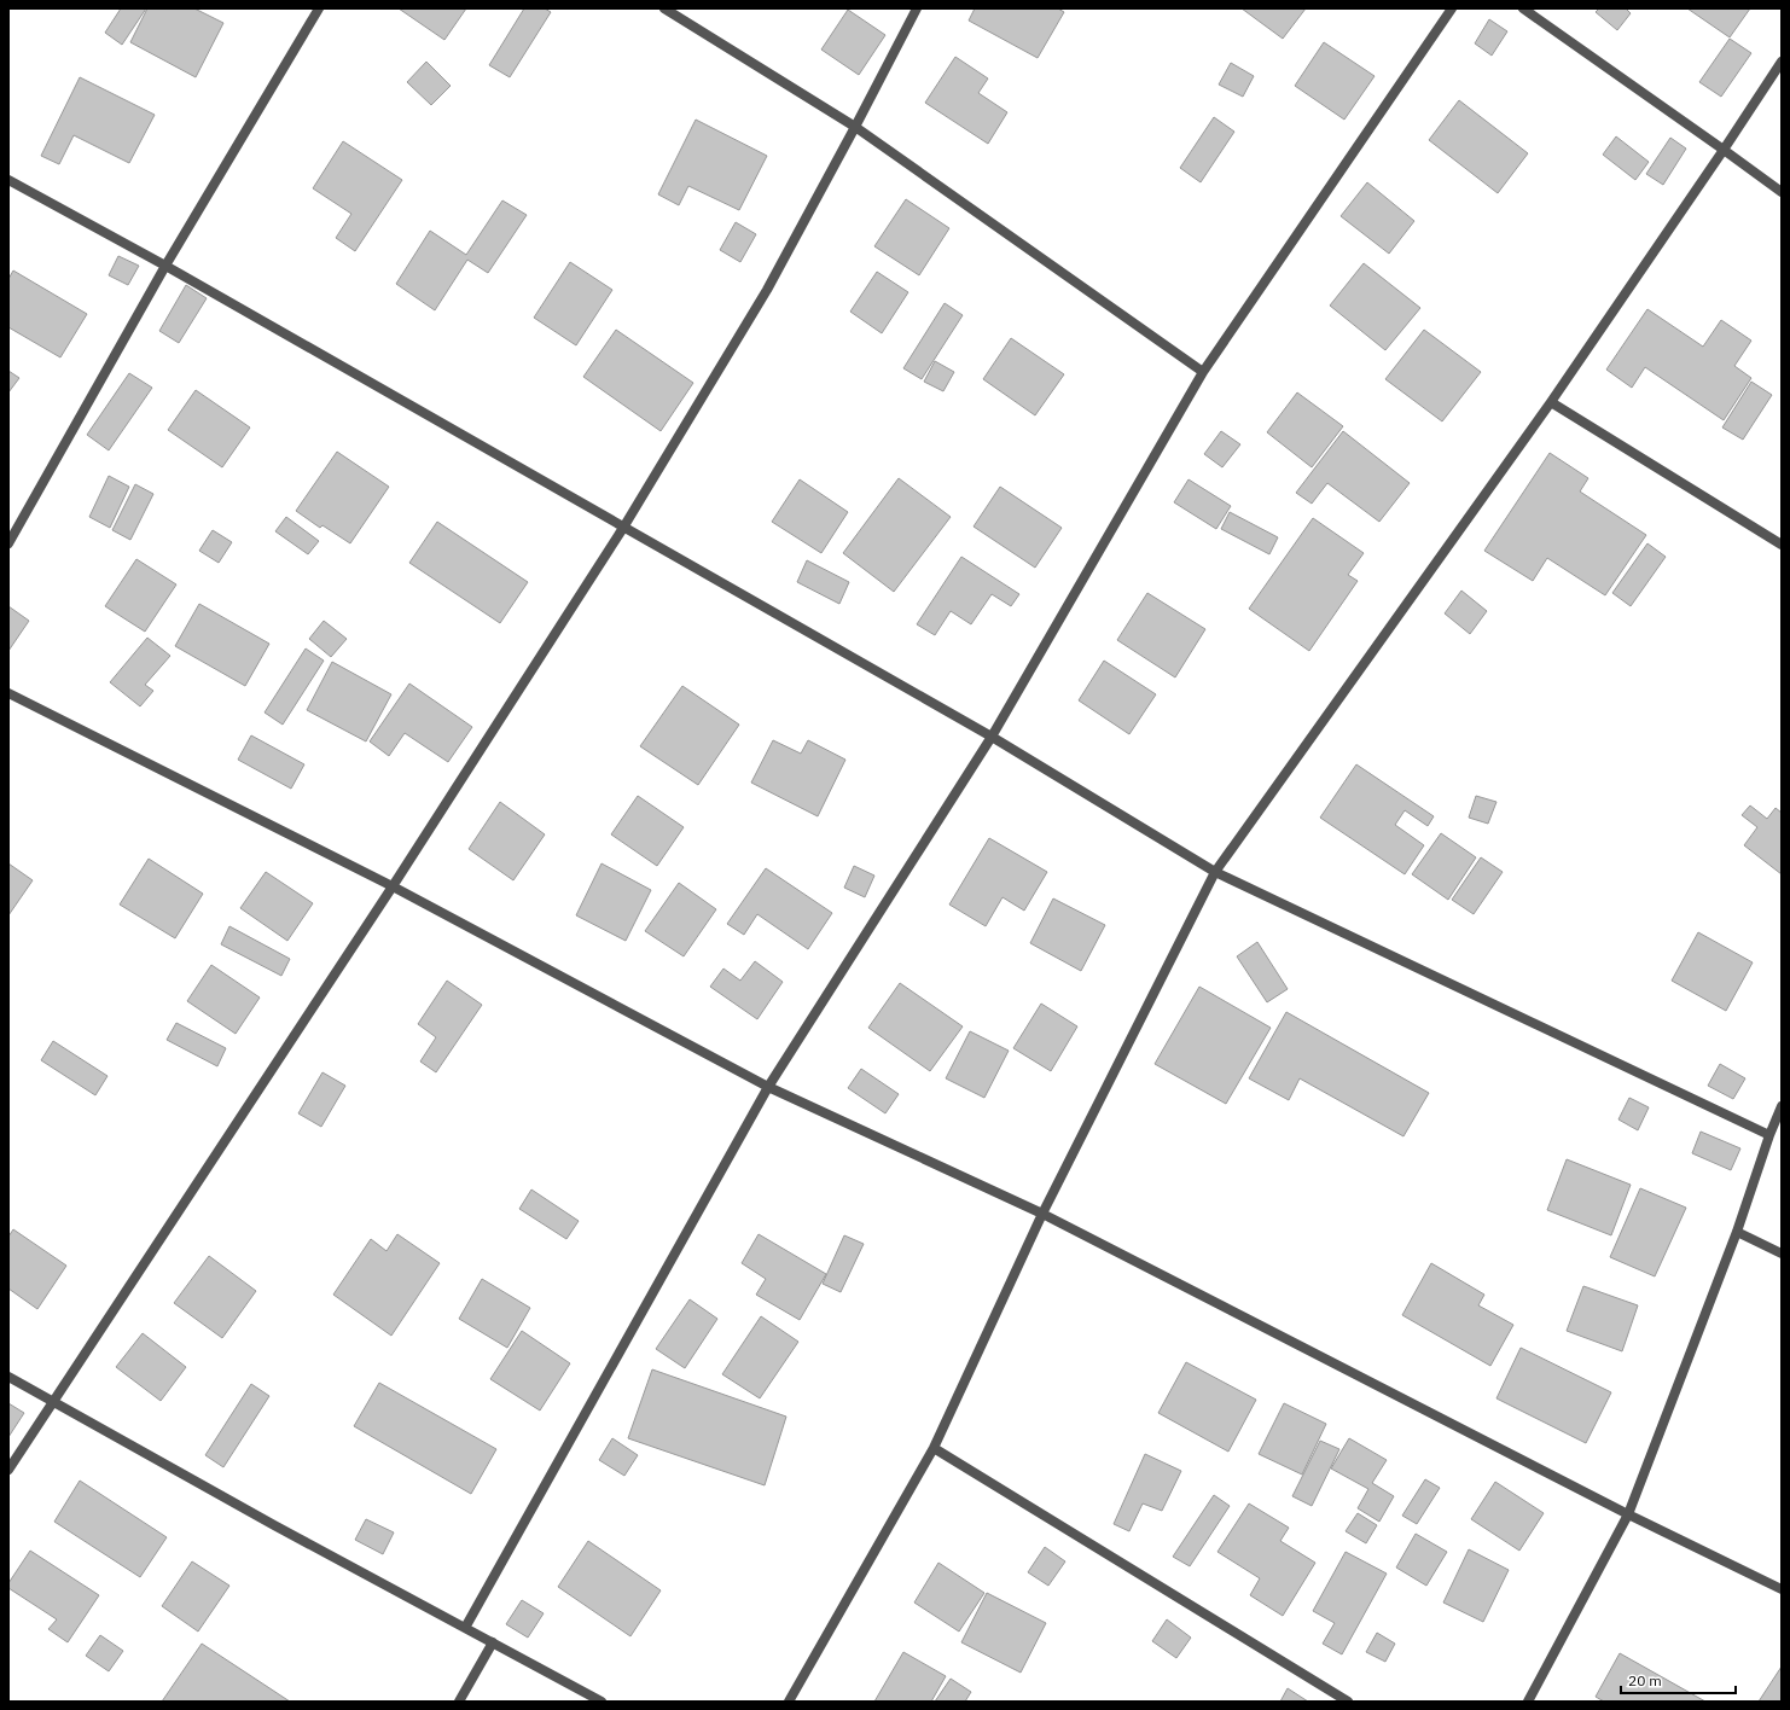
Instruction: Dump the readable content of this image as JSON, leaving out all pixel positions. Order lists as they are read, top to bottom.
{
  "scale_bar": "20 m"
}
